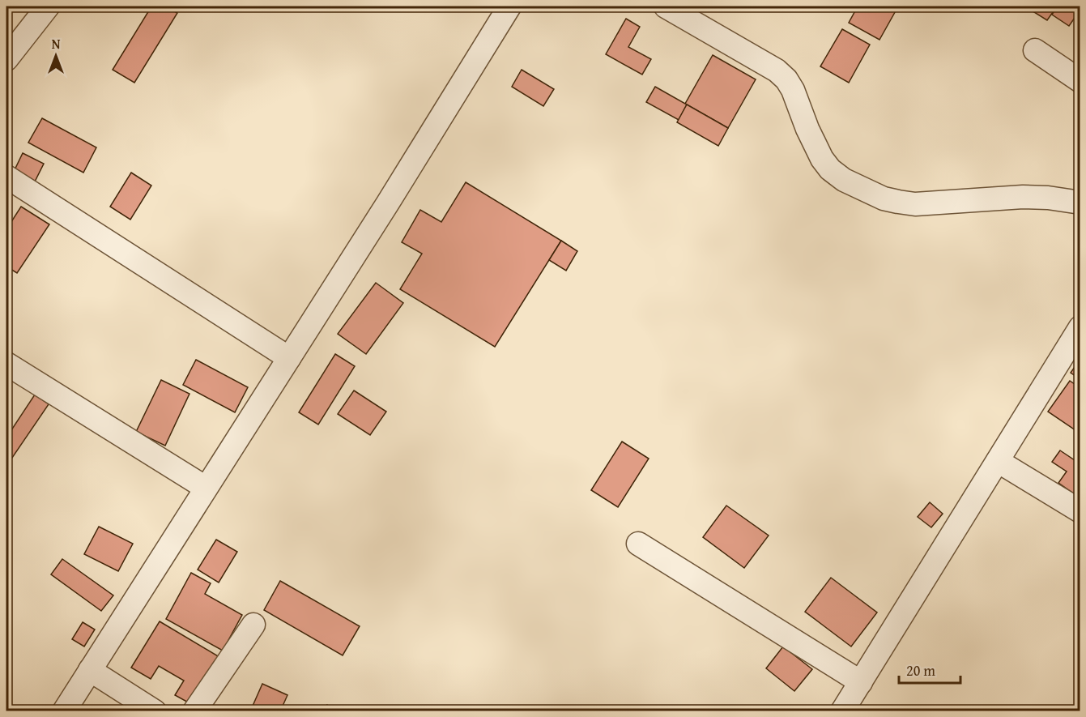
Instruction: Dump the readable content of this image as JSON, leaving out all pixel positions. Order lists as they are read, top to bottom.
{
  "scale_bar": "20 m",
  "north": "top"
}
